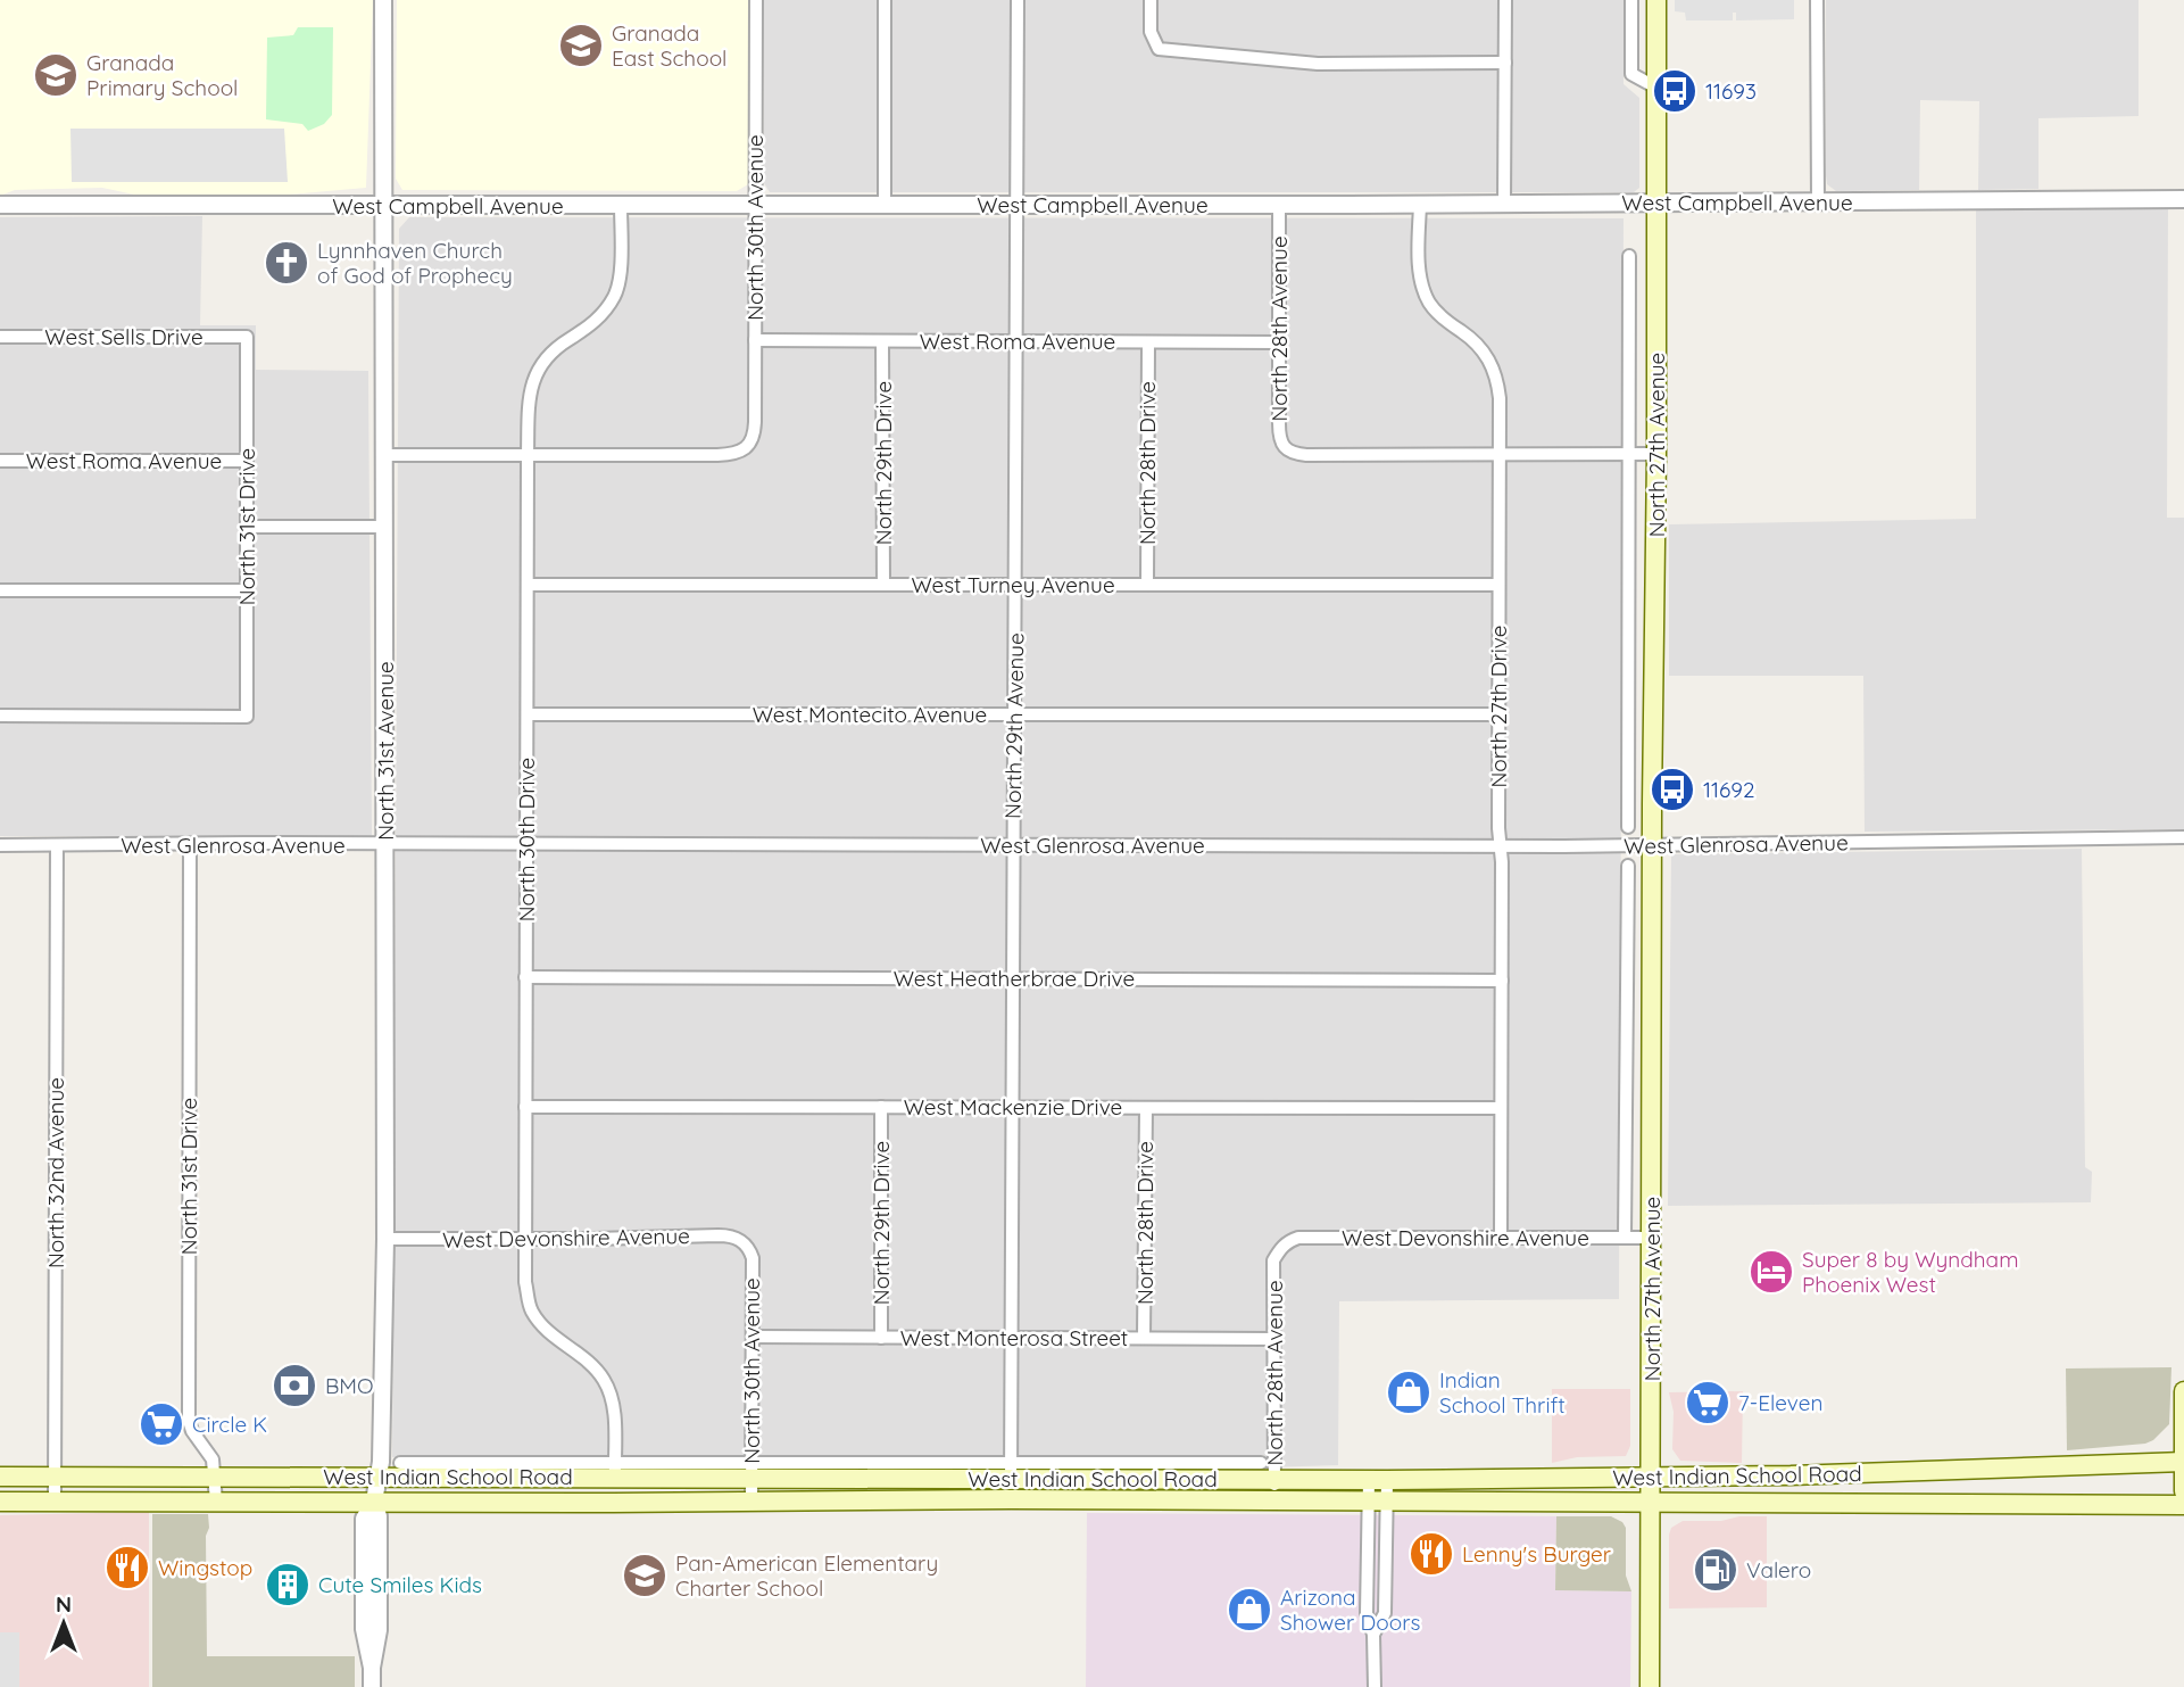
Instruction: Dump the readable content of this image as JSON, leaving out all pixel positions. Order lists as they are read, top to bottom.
{
  "streets": {
    "main road": ["North 27th Avenue", "West Indian School Road"],
    "street": [
      "West Campbell Avenue",
      "North 30th Avenue",
      "North 28th Avenue",
      "West Sells Drive",
      "West Roma Avenue",
      "North 29th Drive",
      "North 28th Drive",
      "North 31st Drive",
      "West Turney Avenue",
      "North 27th Drive",
      "West Montecito Avenue",
      "North 29th Avenue",
      "North 31st Avenue",
      "North 30th Drive",
      "West Glenrosa Avenue",
      "West Heatherbrae Drive",
      "West Mackenzie Drive",
      "North 32nd Avenue",
      "West Devonshire Avenue",
      "West Monterosa Street"
    ]
  },
  "crossings": [
    ["West Campbell Avenue", "North 30th Avenue"],
    ["West Campbell Avenue", "North 28th Avenue"],
    ["West Campbell Avenue", "North 27th Avenue"],
    ["West Campbell Avenue", "North 27th Drive"],
    ["West Campbell Avenue", "North 29th Avenue"],
    ["West Campbell Avenue", "North 31st Avenue"],
    ["West Campbell Avenue", "North 30th Drive"],
    ["North 30th Avenue", "West Roma Avenue"],
    ["North 30th Avenue", "North 30th Drive"],
    ["North 30th Avenue", "West Devonshire Avenue"],
    ["North 30th Avenue", "West Monterosa Street"],
    ["North 30th Avenue", "West Indian School Road"],
    ["North 28th Avenue", "West Roma Avenue"],
    ["North 28th Avenue", "North 27th Drive"],
    ["North 28th Avenue", "West Devonshire Avenue"],
    ["North 28th Avenue", "West Monterosa Street"],
    ["North 28th Avenue", "West Indian School Road"],
    ["West Sells Drive", "North 31st Drive"],
    ["West Roma Avenue", "North 29th Drive"],
    ["West Roma Avenue", "North 28th Drive"],
    ["West Roma Avenue", "North 31st Drive"],
    ["West Roma Avenue", "North 29th Avenue"],
    ["North 27th Avenue", "West Glenrosa Avenue"],
    ["North 27th Avenue", "West Devonshire Avenue"],
    ["North 27th Avenue", "West Indian School Road"],
    ["North 29th Drive", "West Turney Avenue"],
    ["North 29th Drive", "West Mackenzie Drive"],
    ["North 29th Drive", "West Monterosa Street"],
    ["North 28th Drive", "West Turney Avenue"],
    ["North 28th Drive", "West Mackenzie Drive"],
    ["North 28th Drive", "West Monterosa Street"],
    ["North 31st Drive", "West Glenrosa Avenue"],
    ["North 31st Drive", "West Indian School Road"],
    ["West Turney Avenue", "North 27th Drive"],
    ["West Turney Avenue", "North 29th Avenue"],
    ["West Turney Avenue", "North 30th Drive"],
    ["North 27th Drive", "West Montecito Avenue"],
    ["North 27th Drive", "West Glenrosa Avenue"],
    ["North 27th Drive", "West Heatherbrae Drive"],
    ["North 27th Drive", "West Mackenzie Drive"],
    ["North 27th Drive", "West Devonshire Avenue"],
    ["West Montecito Avenue", "North 29th Avenue"],
    ["West Montecito Avenue", "North 30th Drive"],
    ["North 29th Avenue", "West Glenrosa Avenue"],
    ["North 29th Avenue", "West Heatherbrae Drive"],
    ["North 29th Avenue", "West Mackenzie Drive"],
    ["North 29th Avenue", "West Monterosa Street"],
    ["North 29th Avenue", "West Indian School Road"],
    ["North 31st Avenue", "West Glenrosa Avenue"],
    ["North 31st Avenue", "West Devonshire Avenue"],
    ["North 31st Avenue", "West Indian School Road"],
    ["North 30th Drive", "West Glenrosa Avenue"],
    ["North 30th Drive", "West Heatherbrae Drive"],
    ["North 30th Drive", "West Mackenzie Drive"],
    ["North 30th Drive", "West Devonshire Avenue"],
    ["North 30th Drive", "West Indian School Road"],
    ["West Glenrosa Avenue", "North 32nd Avenue"],
    ["North 32nd Avenue", "West Indian School Road"]
  ],
  "places": {
    "school or university": ["Granada East School", "Granada Primary School", "Pan-American Elementary Charter School"],
    "bus stop": ["11693", "11692"],
    "church": ["Lynnhaven Church of God of Prophecy"],
    "hotel": ["Super 8 by Wyndham Phoenix West"],
    "bank": ["BMO"],
    "shop": ["Indian School Thrift", "Arizona Shower Doors"],
    "supermarket": ["7-Eleven", "Circle K"],
    "restaurant": ["Lenny's Burger", "Wingstop"],
    "fuel station": ["Valero"],
    "building": ["Cute Smiles Kids"]
  },
  "north": "top"
}
